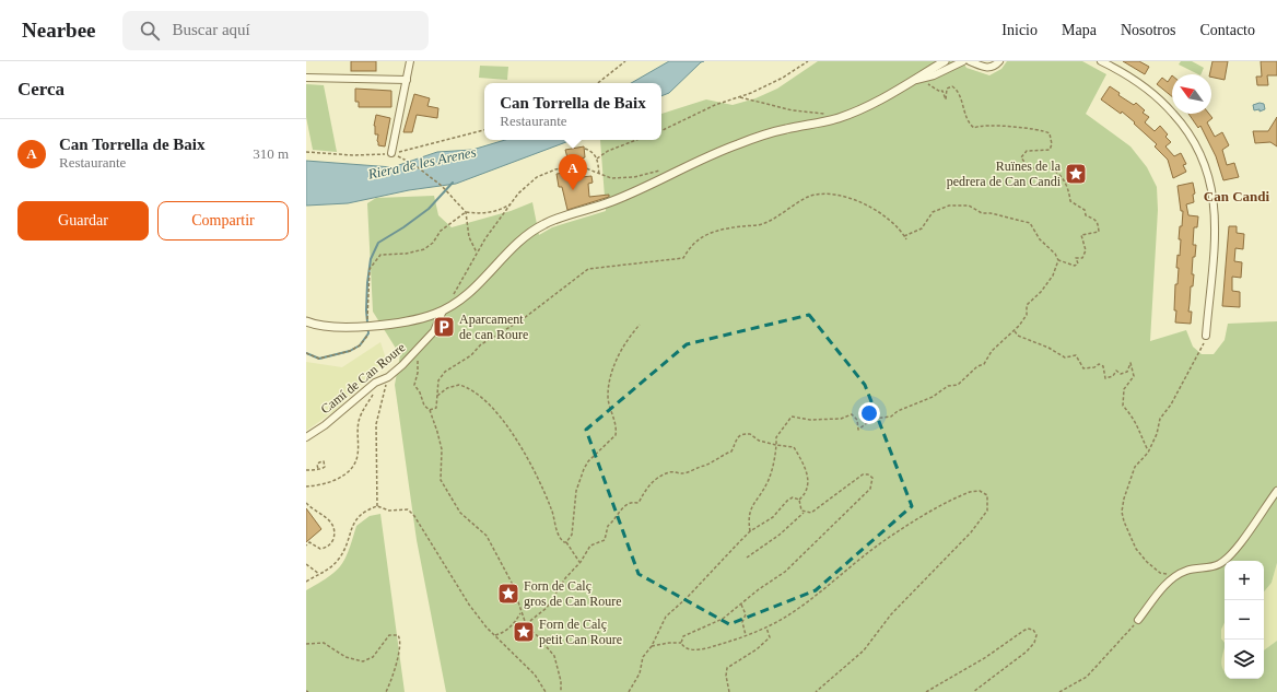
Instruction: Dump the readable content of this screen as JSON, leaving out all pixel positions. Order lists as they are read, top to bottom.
{
  "streets": {
    "street": ["Camí de Can Roure"]
  },
  "districts": ["Can Candi"],
  "water": ["Riera de les Arenes"],
  "places": {
    "place": ["Ruïnes de la pedrera de Can Candi", "Forn de Calç gros de Can Roure", "Forn de Calç petit Can Roure"],
    "parking": ["Aparcament de can Roure"]
  },
  "north": "top left",
  "page": {
    "header": "Nearbee",
    "search": "Buscar aquí",
    "nav": [
      "Inicio",
      "Mapa",
      "Nosotros",
      "Contacto"
    ],
    "heading": "Cerca",
    "popup": ["Can Torrella de Baix", "Restaurante"],
    "list": [
      {
        "mark": "A",
        "name": "Can Torrella de Baix",
        "note": "Restaurante",
        "value": "310 m"
      }
    ],
    "pins": "A",
    "buttons": ["Guardar", "Compartir"],
    "map_buttons": ["+", "−"]
  }
}
